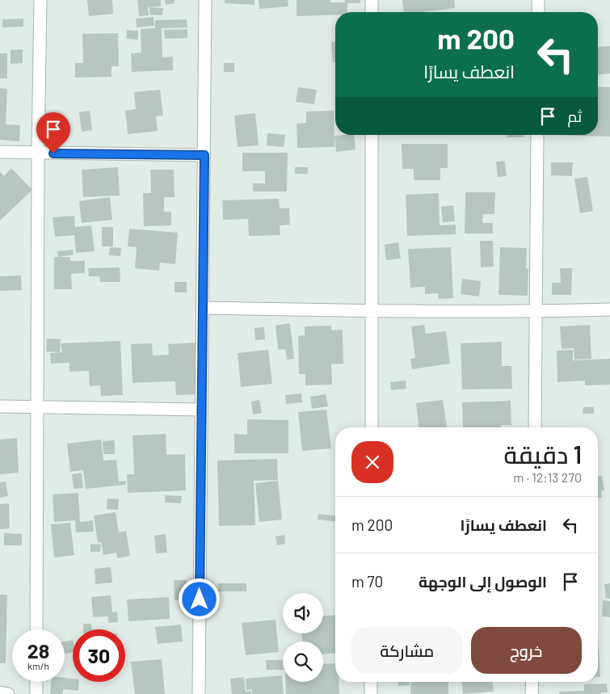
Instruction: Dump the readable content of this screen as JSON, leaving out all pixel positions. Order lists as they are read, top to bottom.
{
  "page": {
    "turn": ["200 m", "انعطف يسارًا"],
    "then": "ثم",
    "heading": ["1 دقيقة", "270 m · 12:13"],
    "list": [
      {
        "name": "انعطف يسارًا",
        "value": "200 m"
      },
      {
        "name": "الوصول إلى الوجهة",
        "value": "70 m"
      }
    ],
    "buttons": ["خروج", "مشاركة"],
    "speed": "28 km/h",
    "limit": "30"
  }
}
